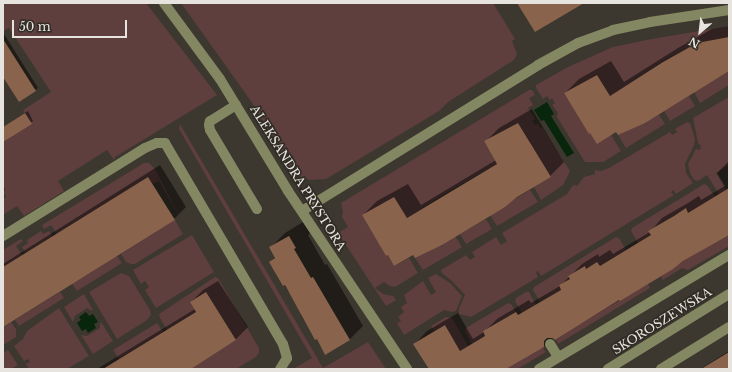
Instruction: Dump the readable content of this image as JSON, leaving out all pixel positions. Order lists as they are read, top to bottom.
{
  "streets": {
    "street": ["ALEKSANDRA PRYSTORA", "SKOROSZEWSKA"]
  },
  "scale_bar": "50 m",
  "north": "bottom left"
}
